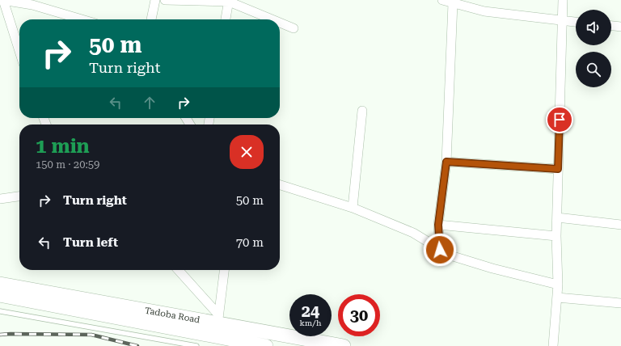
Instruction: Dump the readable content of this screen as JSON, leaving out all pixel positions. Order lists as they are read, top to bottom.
{
  "streets": {
    "main road": ["Tadoba Road"]
  },
  "page": {
    "turn": ["50 m", "Turn right"],
    "heading": ["1 min", "150 m · 20:59"],
    "list": [
      {
        "name": "Turn right",
        "value": "50 m"
      },
      {
        "name": "Turn left",
        "value": "70 m"
      }
    ],
    "speed": "24 km/h",
    "limit": "30"
  }
}
